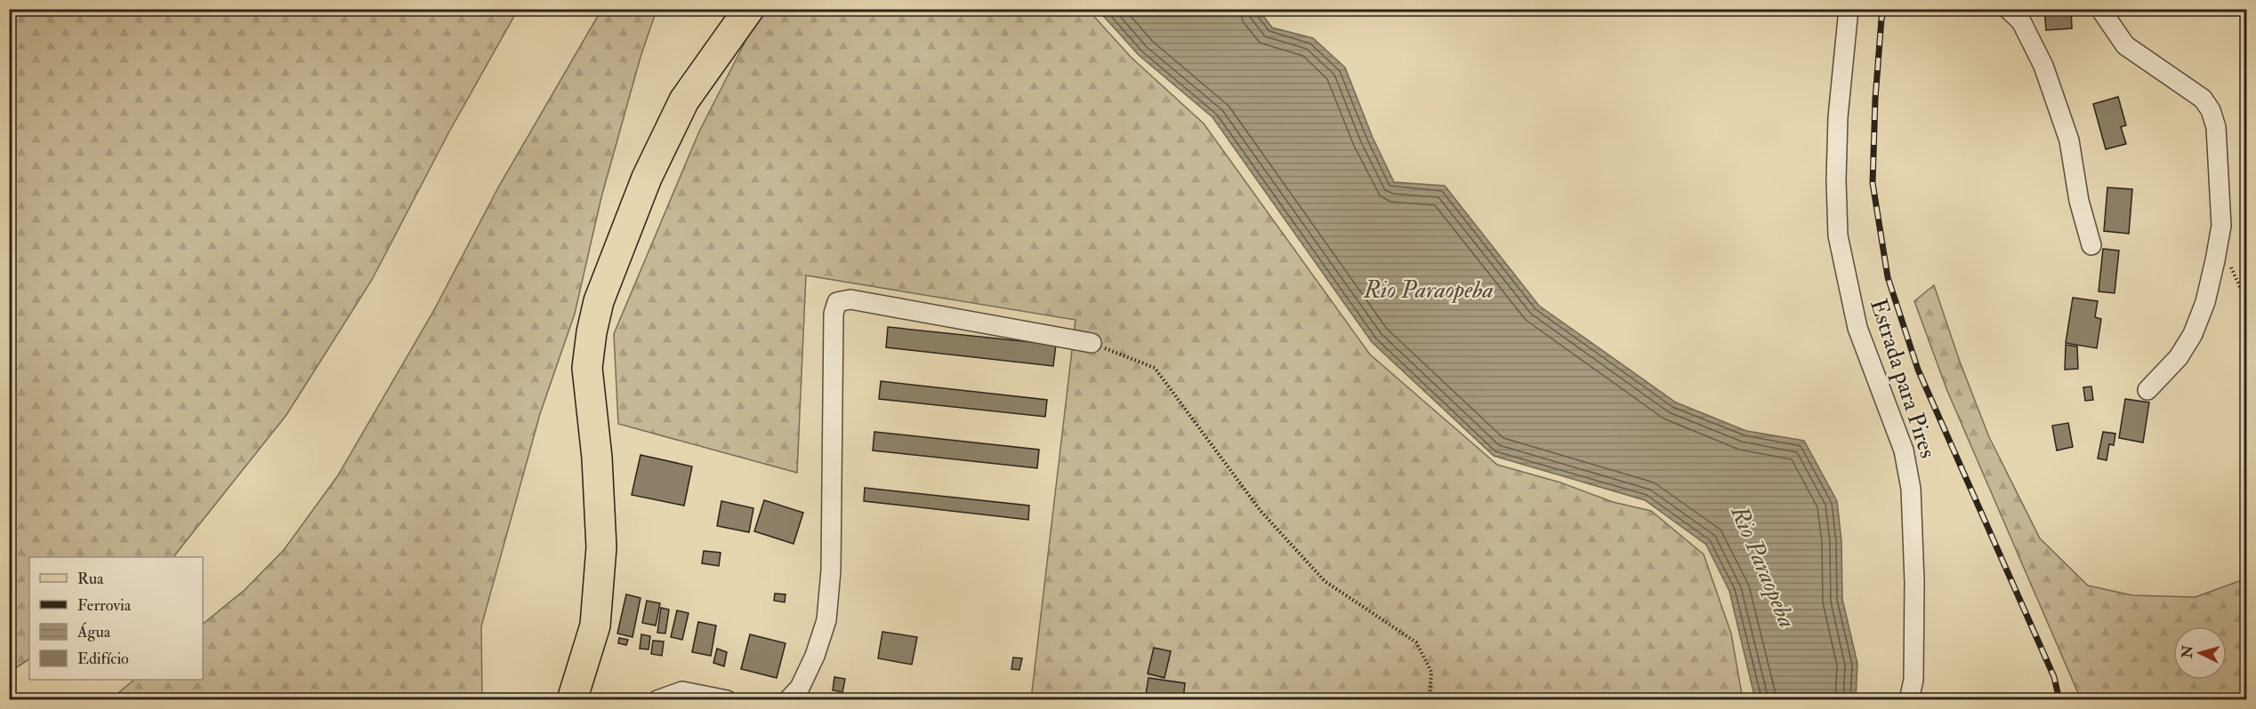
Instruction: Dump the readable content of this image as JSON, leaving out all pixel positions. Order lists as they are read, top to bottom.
{
  "streets": {
    "street": ["Estrada para Pires"]
  },
  "water": ["Rio Paraopeba"],
  "legend": [
    "Rua",
    "Ferrovia",
    "Água",
    "Edifício"
  ],
  "north": "left"
}
